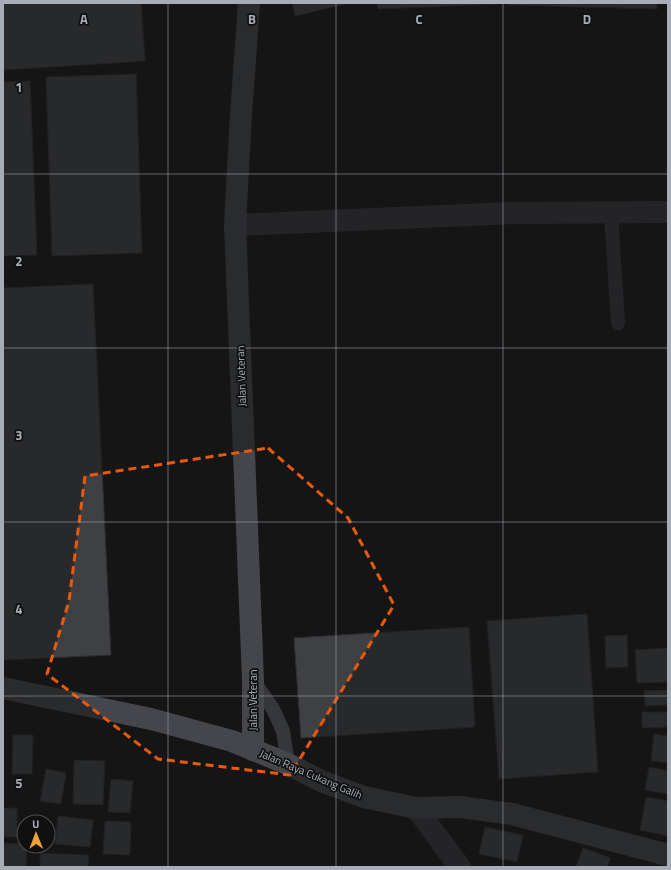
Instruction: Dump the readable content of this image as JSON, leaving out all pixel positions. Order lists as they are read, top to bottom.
{
  "streets": {
    "main road": ["Jalan Veteran", "Jalan Raya Cukang Galih"]
  },
  "crossings": [
    ["Jalan Veteran", "Jalan Raya Cukang Galih"]
  ],
  "north": "top",
  "grid": {
    "columns": [
      "A",
      "B",
      "C",
      "D"
    ],
    "rows": [
      "1",
      "2",
      "3",
      "4",
      "5"
    ]
  }
}
